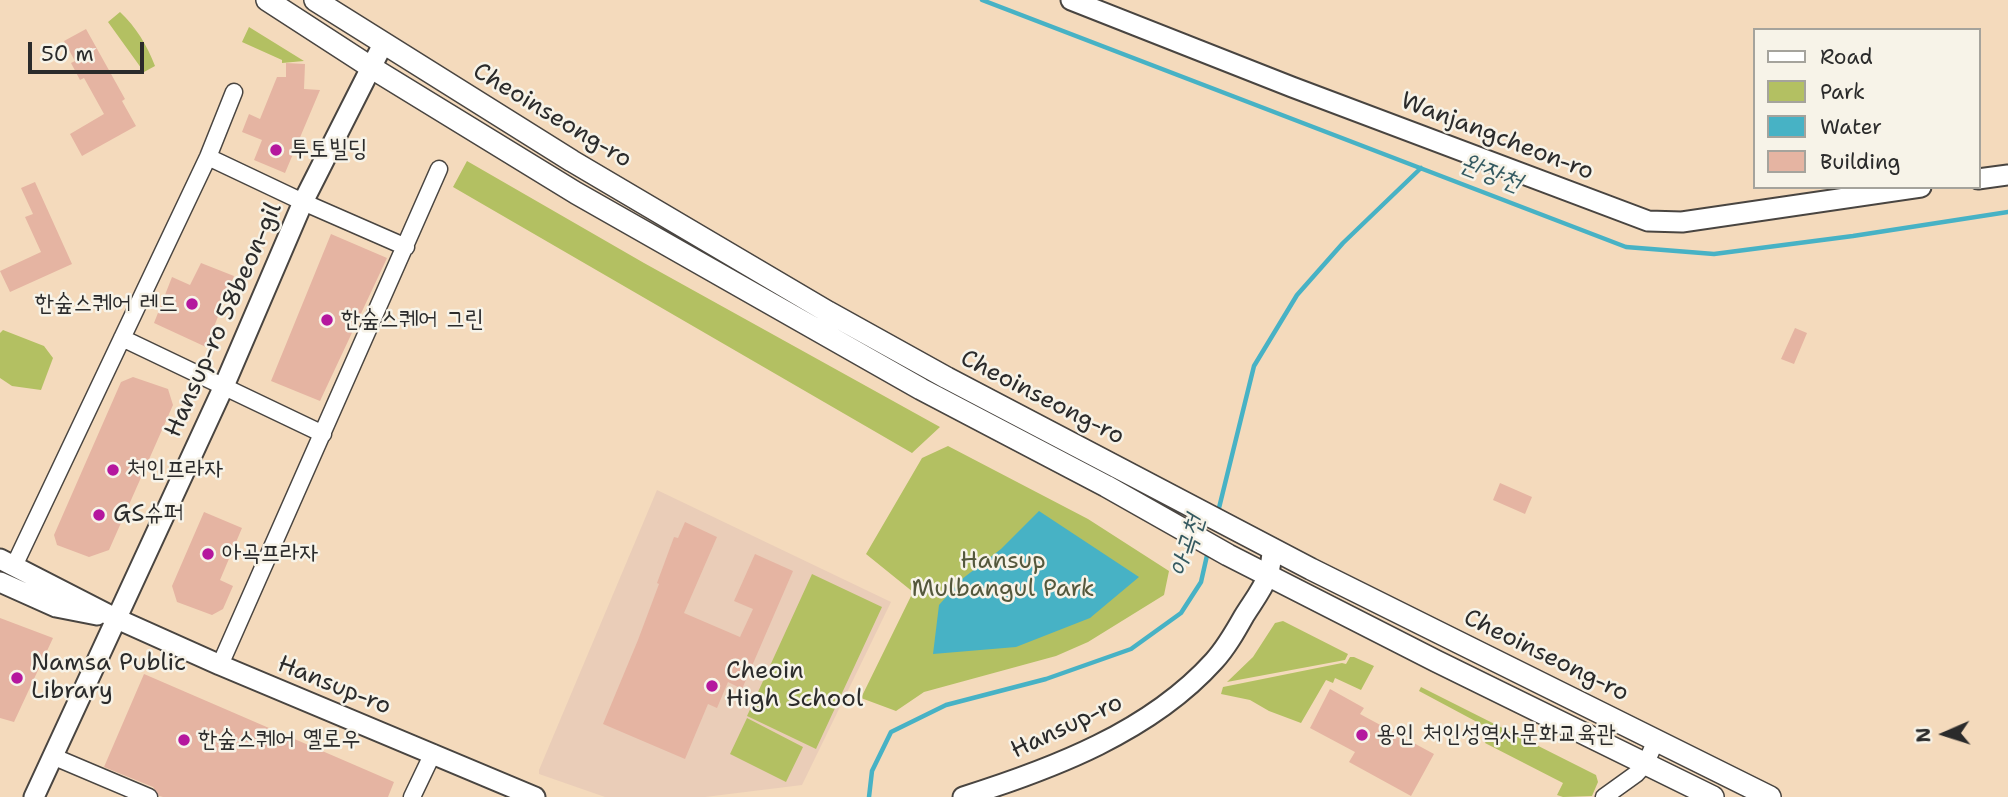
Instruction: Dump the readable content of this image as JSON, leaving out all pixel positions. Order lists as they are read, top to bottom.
{
  "streets": {
    "main road": ["Cheoinseong-ro"],
    "street": ["Wanjangcheon-ro", "Hansup-ro 58beon-gil", "Hansup-ro"]
  },
  "crossings": [
    ["Cheoinseong-ro", "Hansup-ro 58beon-gil"],
    ["Cheoinseong-ro", "Hansup-ro"],
    ["Hansup-ro 58beon-gil", "Hansup-ro"]
  ],
  "water": ["완장천", "아곡천"],
  "parks": ["Hansup Mulbangul Park"],
  "places": [
    "투토빌딩",
    "한숲스퀘어 레드",
    "한숲스퀘어 그린",
    "처인프라자",
    "GS슈퍼",
    "아곡프라자",
    "Namsa Public Library",
    "Cheoin High School",
    "용인 처인성역사문화교육관",
    "한숲스퀘어 옐로우"
  ],
  "legend": [
    "Road",
    "Park",
    "Water",
    "Building"
  ],
  "scale_bar": "50 m",
  "north": "left"
}
